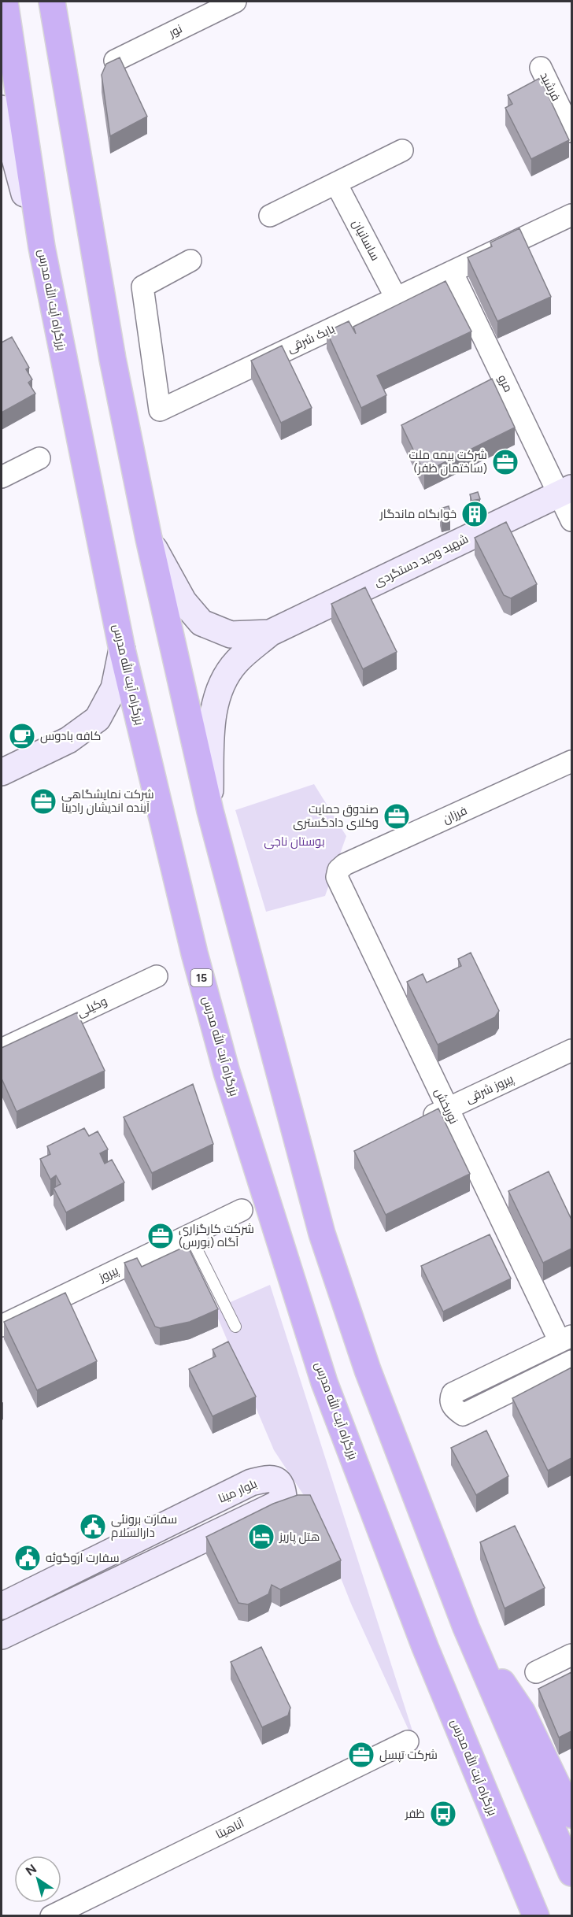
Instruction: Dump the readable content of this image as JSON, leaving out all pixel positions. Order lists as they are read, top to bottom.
{
  "streets": {
    "highway": ["بزرگراه آیت الله مدرس", "15"],
    "main road": ["شهید وحید دستگردی", "بلوار مینا"],
    "street": [
      "نور",
      "فرشید",
      "ساسانیان",
      "بابک شرقی",
      "مرو",
      "فرزان",
      "وكيلی",
      "پیروز شرقی",
      "نوربخش",
      "پیروز",
      "آناهیتا"
    ]
  },
  "crossings": [
    ["ساسانیان", "بابک شرقی"],
    ["بابک شرقی", "مرو"],
    ["مرو", "شهید وحید دستگردی"],
    ["فرزان", "نوربخش"],
    ["پیروز شرقی", "نوربخش"]
  ],
  "parks": ["بوستان ناجی"],
  "places": {
    "office": [
      "شرکت بیمه ملت (ساختمان ظفر)",
      "شرکت نمایشگاهی آینده اندیشان رادینا",
      "صندوق حمایت وکلای دادگستری",
      "شرکت کارگزاری آگاه (بورس)",
      "شرکت تپسل"
    ],
    "building": ["خوابگاه ماندگار"],
    "cafe": ["کافه بادوس"],
    "public building": ["سفارت برونئی دارالسلام", "سفارت اروگوئه"],
    "hotel": ["هتل پاریز"],
    "bus stop": ["ظفر"]
  },
  "north": "top left"
}
